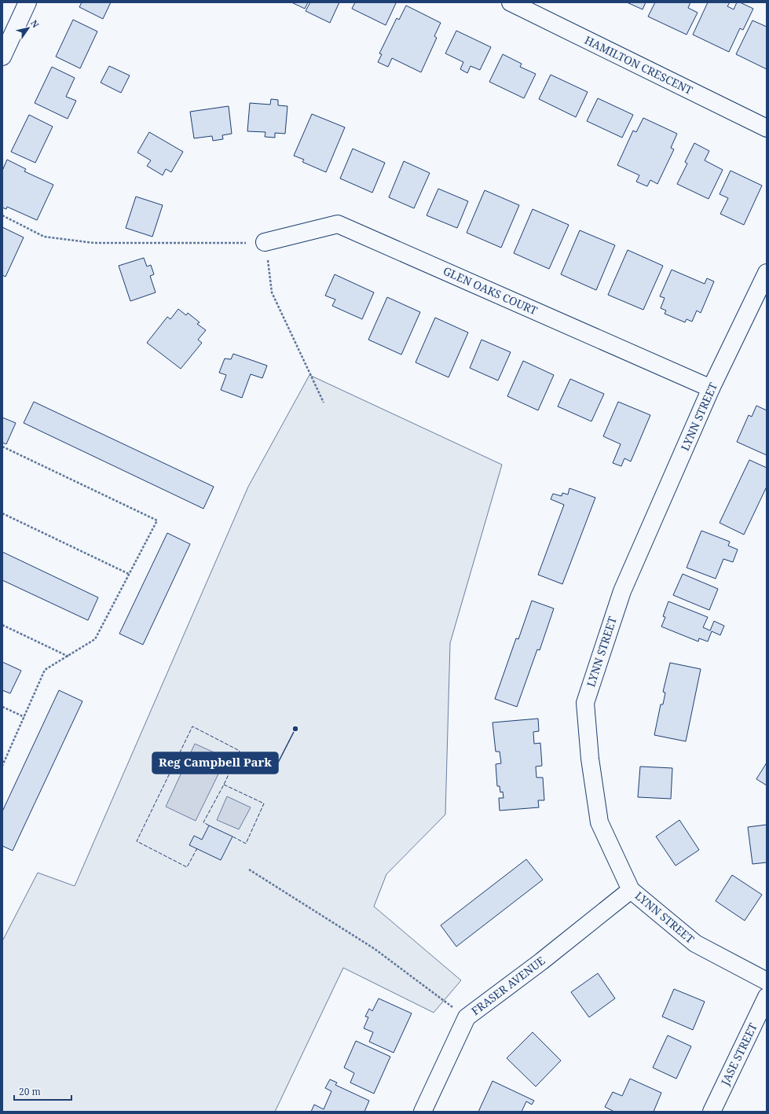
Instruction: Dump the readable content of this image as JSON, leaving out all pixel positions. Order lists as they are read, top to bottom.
{
  "streets": {
    "street": [
      "HAMILTON CRESCENT",
      "GLEN OAKS COURT",
      "LYNN STREET",
      "FRASER AVENUE",
      "JASE STREET"
    ]
  },
  "crossings": [
    ["GLEN OAKS COURT", "LYNN STREET"],
    ["LYNN STREET", "FRASER AVENUE"]
  ],
  "places": ["Reg Campbell Park"],
  "scale_bar": "20 m",
  "north": "top right"
}
